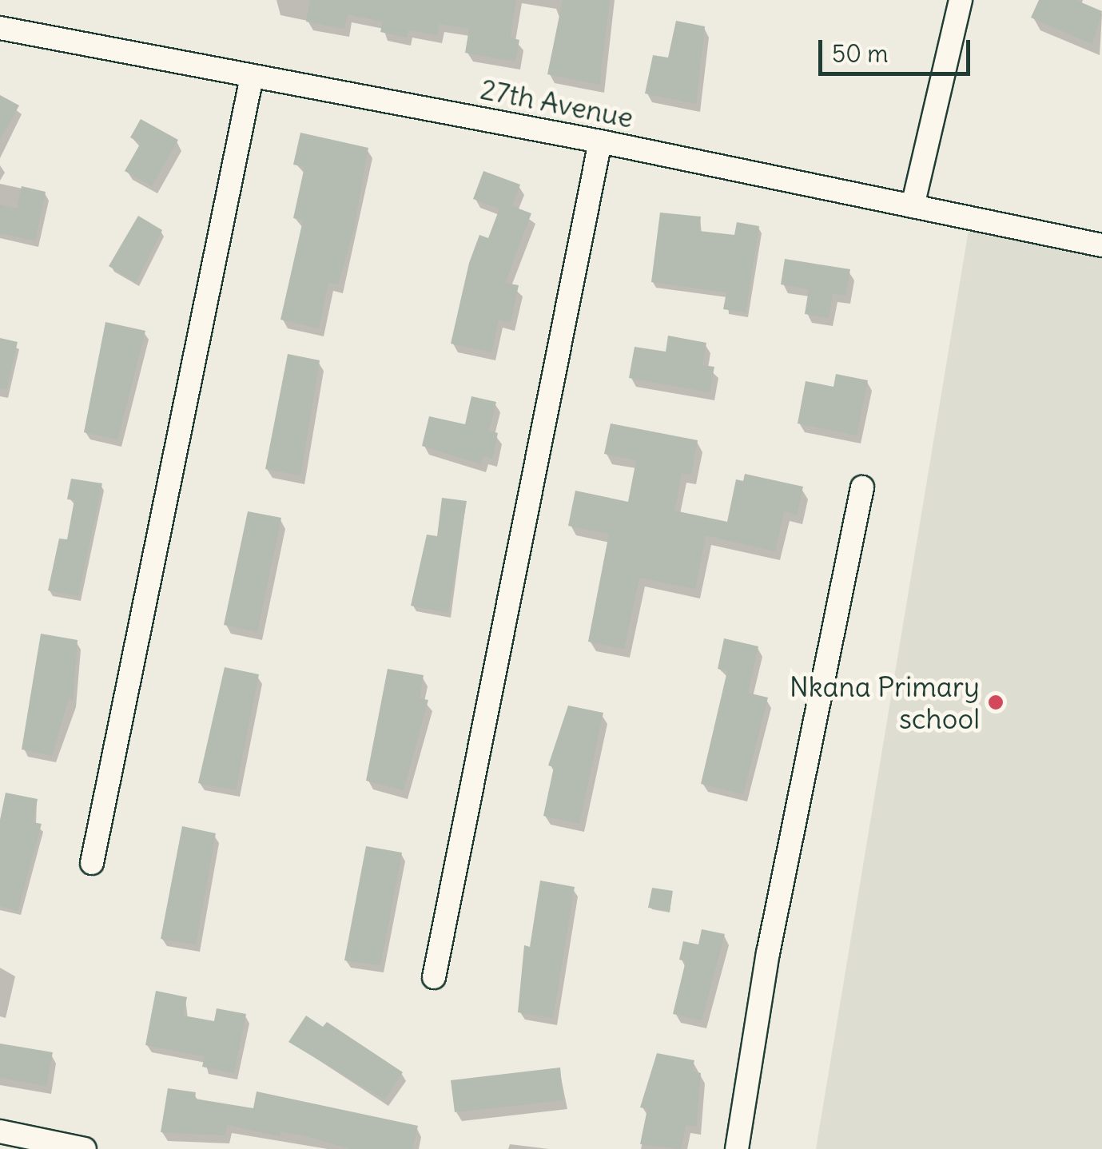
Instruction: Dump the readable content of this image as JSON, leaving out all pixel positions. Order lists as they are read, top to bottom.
{
  "streets": {
    "street": ["27th Avenue"]
  },
  "places": ["Nkana Primary school"],
  "scale_bar": "50 m"
}
